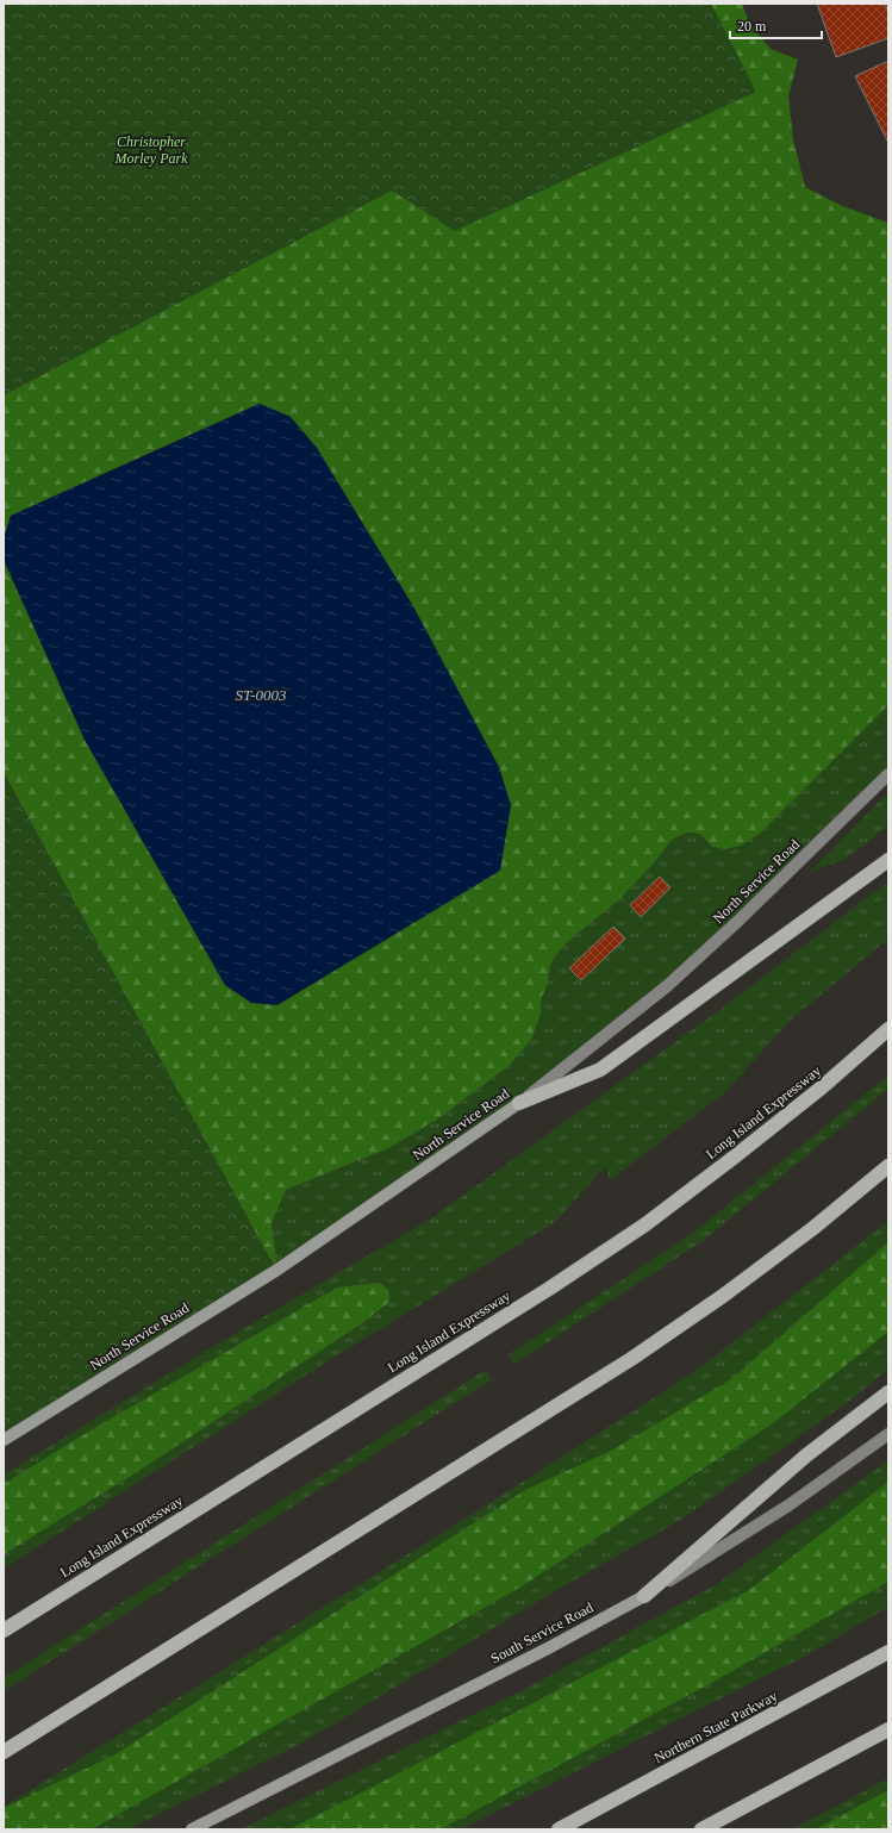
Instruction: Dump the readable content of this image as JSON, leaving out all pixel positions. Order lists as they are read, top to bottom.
{
  "streets": {
    "highway": ["Long Island Expressway", "Northern State Parkway"],
    "main road": ["North Service Road", "South Service Road"]
  },
  "water": ["ST-0003"],
  "parks": ["Christopher Morley Park"],
  "scale_bar": "20 m"
}
